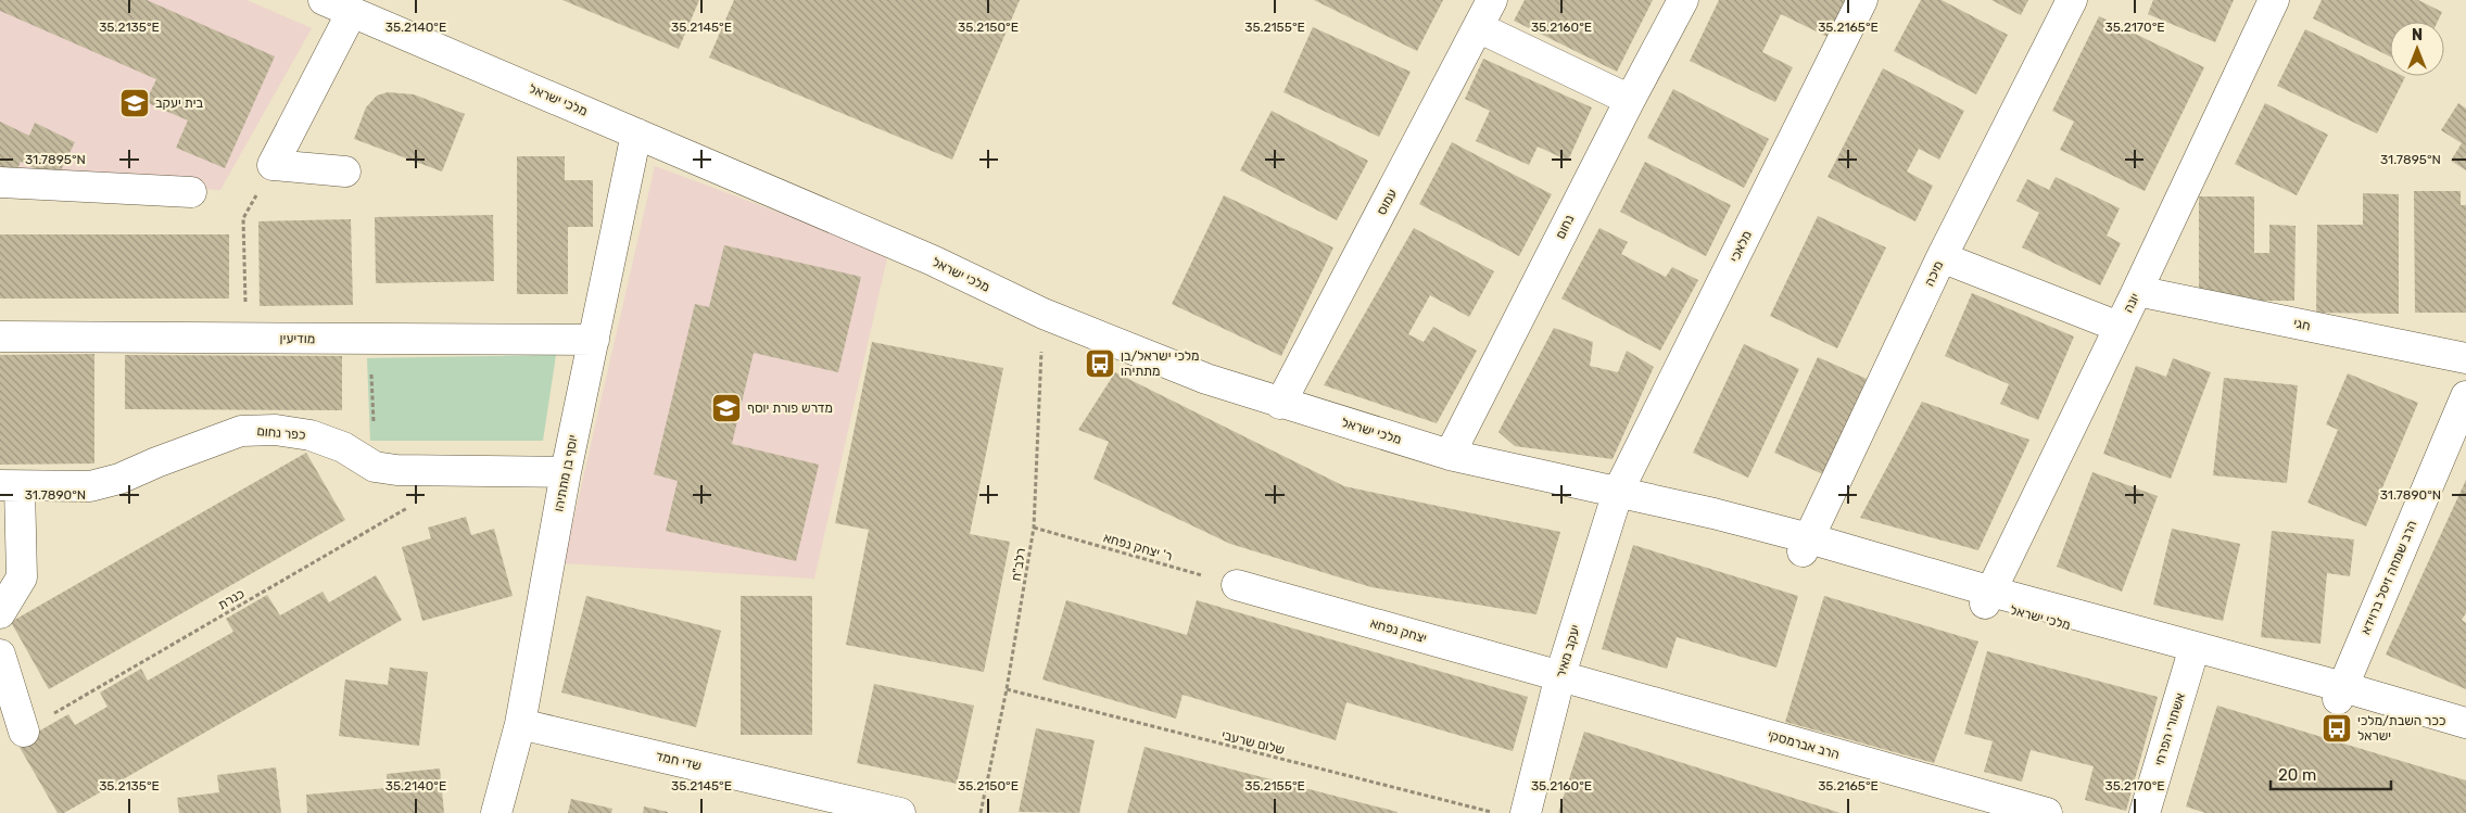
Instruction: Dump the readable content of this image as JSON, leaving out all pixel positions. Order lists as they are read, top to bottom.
{
  "streets": {
    "street": [
      "מלכי ישראל",
      "עמוס",
      "נחום",
      "מלאכי",
      "מיכה",
      "יונה",
      "חגי",
      "מודיעין",
      "כפר נחום",
      "יוסף בן מתתיהו",
      "הרב שמחה זיסל ברוידא",
      "יצחק נפחא",
      "יעקב מאיר",
      "אשתורי הפרחי",
      "הרב אברמסקי",
      "שדי חמד"
    ],
    "path": [
      "ר' יצחק נפחא",
      "רלב\"ח",
      "כנרת",
      "שלום שרעבי"
    ]
  },
  "crossings": [
    ["מלכי ישראל", "עמוס"],
    ["מלכי ישראל", "נחום"],
    ["מלכי ישראל", "מלאכי"],
    ["מלכי ישראל", "מיכה"],
    ["מלכי ישראל", "יונה"],
    ["מלכי ישראל", "יוסף בן מתתיהו"],
    ["מלכי ישראל", "רלב\"ח"],
    ["מלכי ישראל", "הרב שמחה זיסל ברוידא"],
    ["מלכי ישראל", "יעקב מאיר"],
    ["מלכי ישראל", "אשתורי הפרחי"],
    ["מלאכי", "יעקב מאיר"],
    ["יונה", "חגי"],
    ["מודיעין", "יוסף בן מתתיהו"],
    ["כפר נחום", "יוסף בן מתתיהו"],
    ["יוסף בן מתתיהו", "שדי חמד"],
    ["ר' יצחק נפחא", "רלב\"ח"],
    ["ר' יצחק נפחא", "יצחק נפחא"],
    ["רלב\"ח", "שלום שרעבי"],
    ["יצחק נפחא", "יעקב מאיר"],
    ["יצחק נפחא", "הרב אברמסקי"],
    ["יעקב מאיר", "הרב אברמסקי"]
  ],
  "places": {
    "school or university": ["בית יעקב", "מדרש פורת יוסף"],
    "bus stop": ["מלכי ישראל/בן מתתיהו", "ככר השבת/מלכי ישראל"]
  },
  "scale_bar": "20 m",
  "north": "top",
  "coordinates": [
    "35.2135°E",
    "35.2140°E",
    "35.2145°E",
    "35.2150°E",
    "35.2155°E",
    "35.2160°E",
    "35.2165°E",
    "35.2170°E",
    "31.7895°N",
    "31.7890°N"
  ]
}
